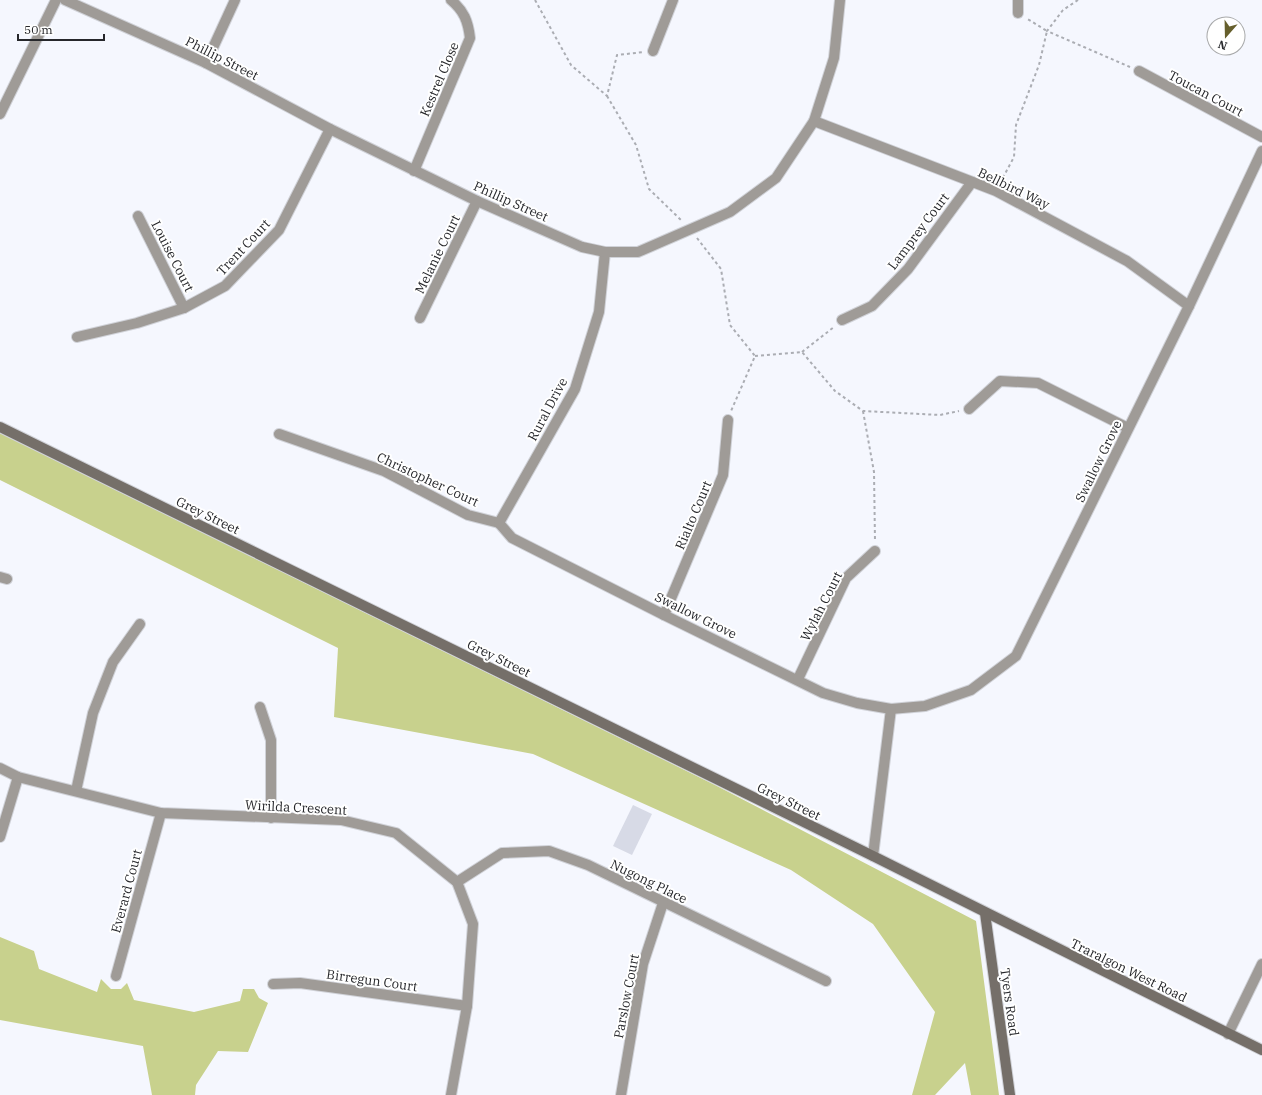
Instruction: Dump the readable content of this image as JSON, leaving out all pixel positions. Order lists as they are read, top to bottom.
{
  "streets": {
    "main road": ["Grey Street", "Traralgon West Road", "Tyers Road"],
    "street": [
      "Phillip Street",
      "Kestrel Close",
      "Toucan Court",
      "Bellbird Way",
      "Lamprey Court",
      "Trent Court",
      "Melanie Court",
      "Louise Court",
      "Rural Drive",
      "Swallow Grove",
      "Christopher Court",
      "Rialto Court",
      "Wylah Court",
      "Wirilda Crescent",
      "Nugong Place",
      "Everard Court",
      "Birregun Court",
      "Parslow Court"
    ]
  },
  "crossings": [
    ["Phillip Street", "Kestrel Close"],
    ["Phillip Street", "Bellbird Way"],
    ["Phillip Street", "Trent Court"],
    ["Phillip Street", "Melanie Court"],
    ["Phillip Street", "Rural Drive"],
    ["Bellbird Way", "Lamprey Court"],
    ["Bellbird Way", "Swallow Grove"],
    ["Trent Court", "Louise Court"],
    ["Rural Drive", "Swallow Grove"],
    ["Rural Drive", "Christopher Court"],
    ["Swallow Grove", "Christopher Court"],
    ["Swallow Grove", "Rialto Court"],
    ["Swallow Grove", "Wylah Court"],
    ["Grey Street", "Traralgon West Road"],
    ["Grey Street", "Tyers Road"],
    ["Wirilda Crescent", "Nugong Place"],
    ["Wirilda Crescent", "Everard Court"],
    ["Nugong Place", "Parslow Court"],
    ["Traralgon West Road", "Tyers Road"]
  ],
  "scale_bar": "50 m",
  "north": "bottom"
}
